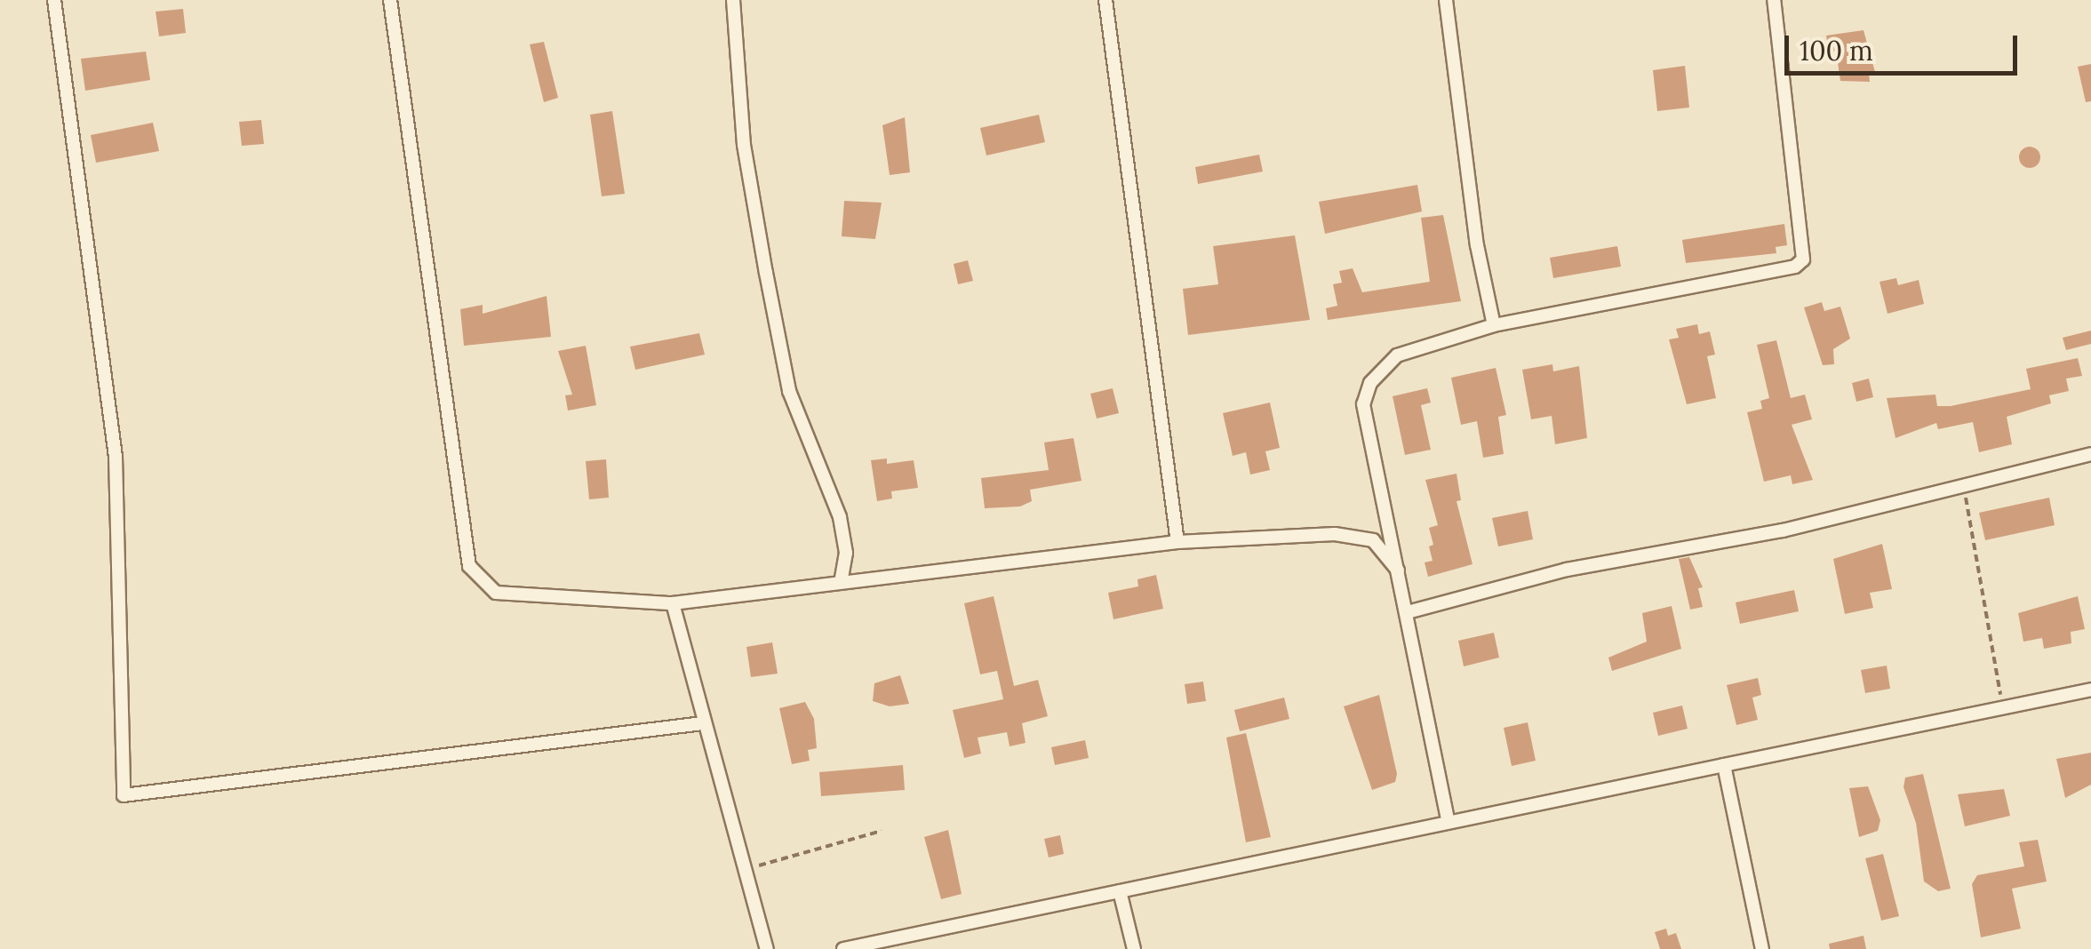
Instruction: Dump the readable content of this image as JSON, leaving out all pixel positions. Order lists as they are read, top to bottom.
{
  "scale_bar": "100 m"
}
